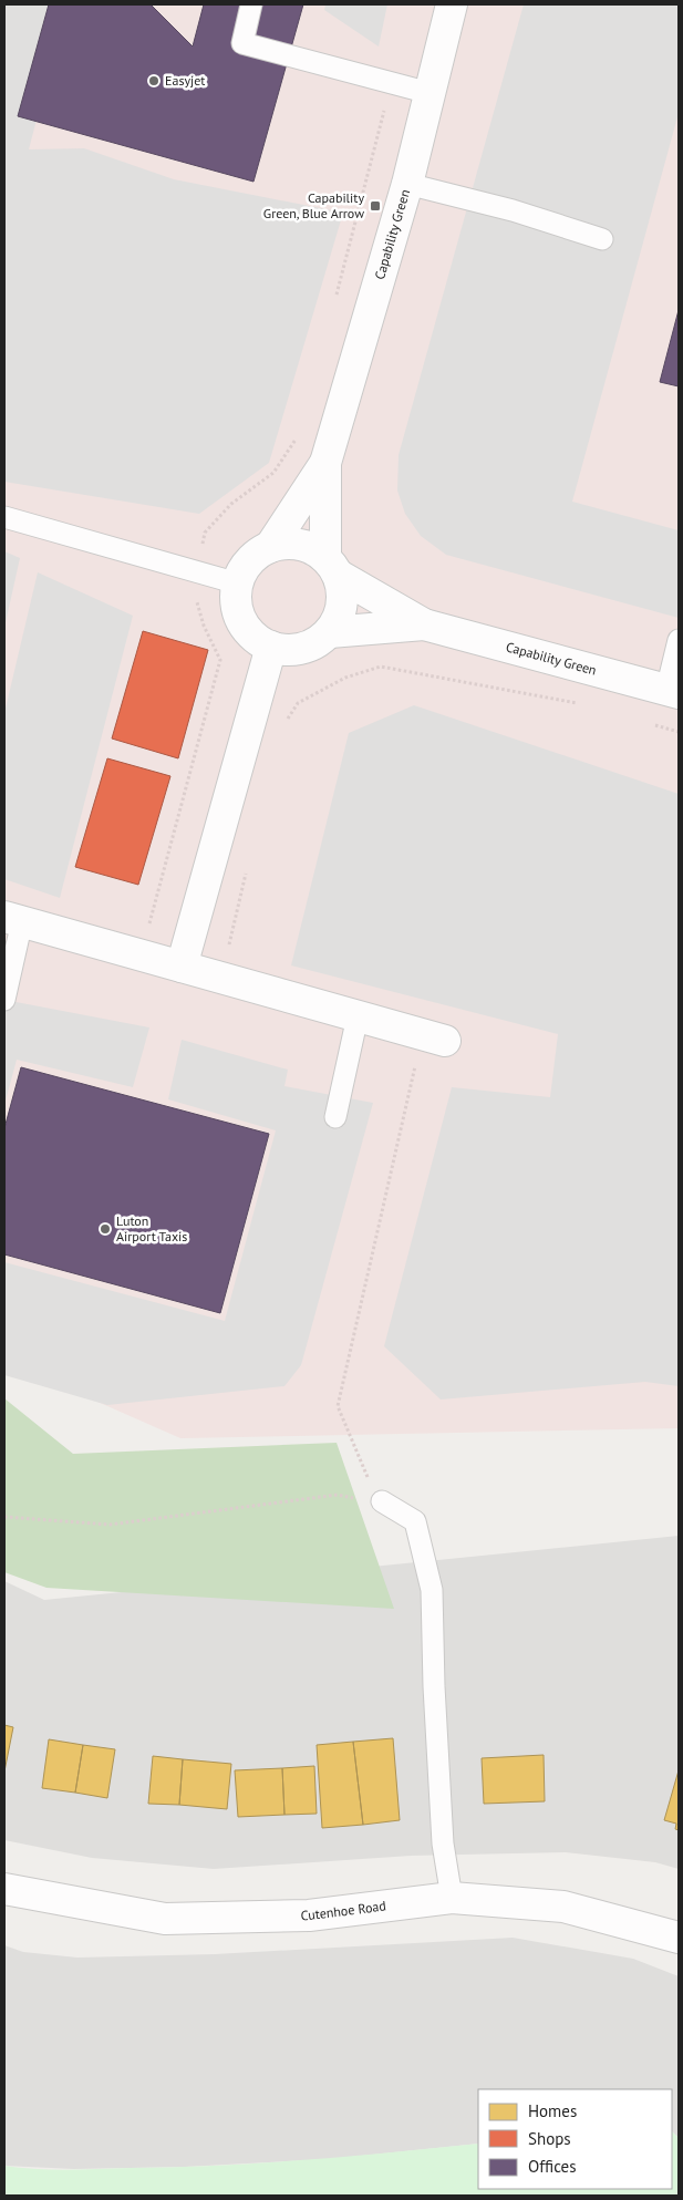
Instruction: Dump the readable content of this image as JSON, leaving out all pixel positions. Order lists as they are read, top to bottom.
{
  "streets": {
    "street": ["Capability Green", "Cutenhoe Road"]
  },
  "places": {
    "other": ["Easyjet", "Luton Airport Taxis"],
    "transit": ["Capability Green, Blue Arrow"]
  },
  "legend": ["Homes", "Shops", "Offices"]
}
